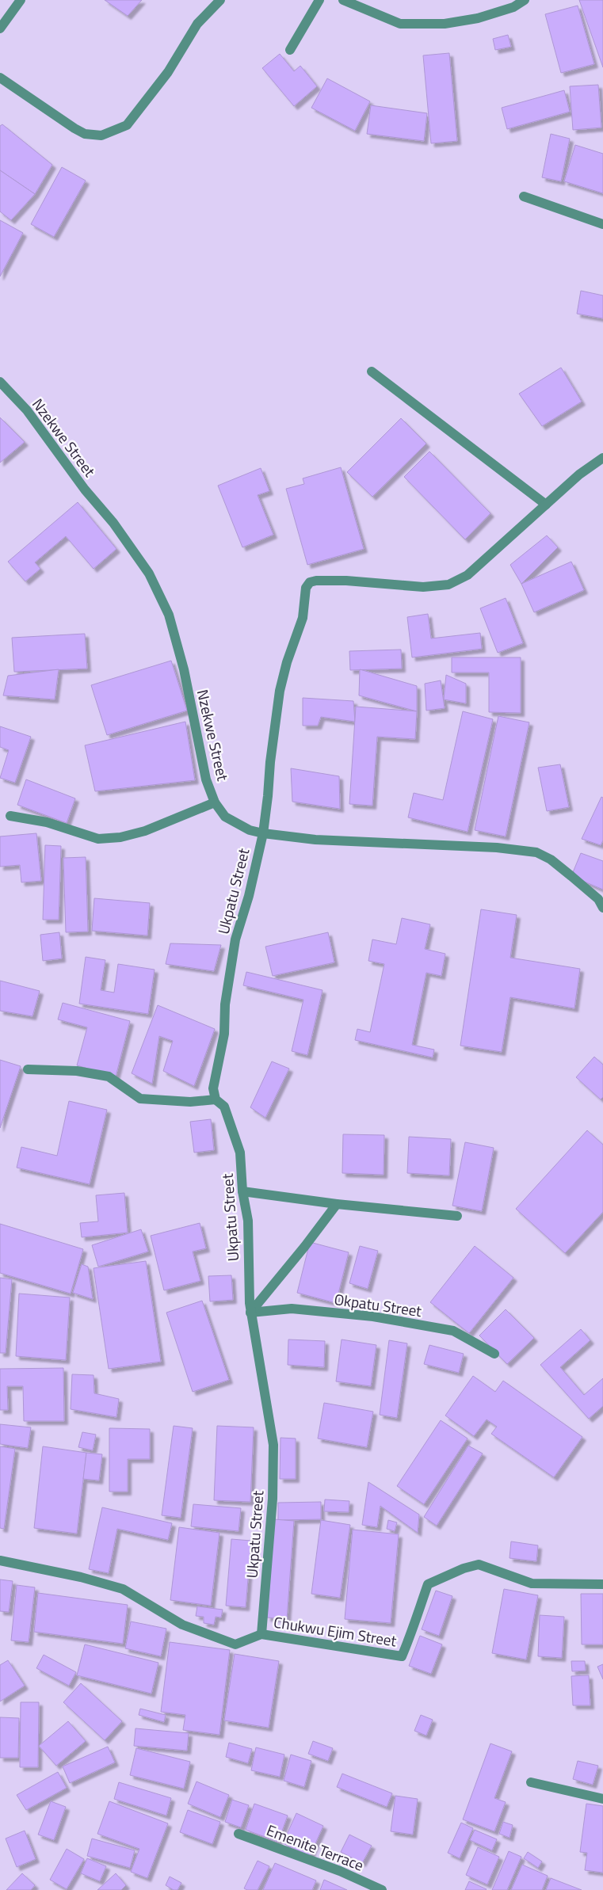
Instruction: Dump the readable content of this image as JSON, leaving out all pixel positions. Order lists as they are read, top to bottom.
{
  "streets": {
    "street": [
      "Nzekwe Street",
      "Ukpatu Street",
      "Okpatu Street",
      "Chukwu Ejim Street",
      "Emenite Terrace"
    ]
  },
  "crossings": [
    ["Nzekwe Street", "Ukpatu Street"],
    ["Ukpatu Street", "Okpatu Street"],
    ["Ukpatu Street", "Chukwu Ejim Street"]
  ]
}
